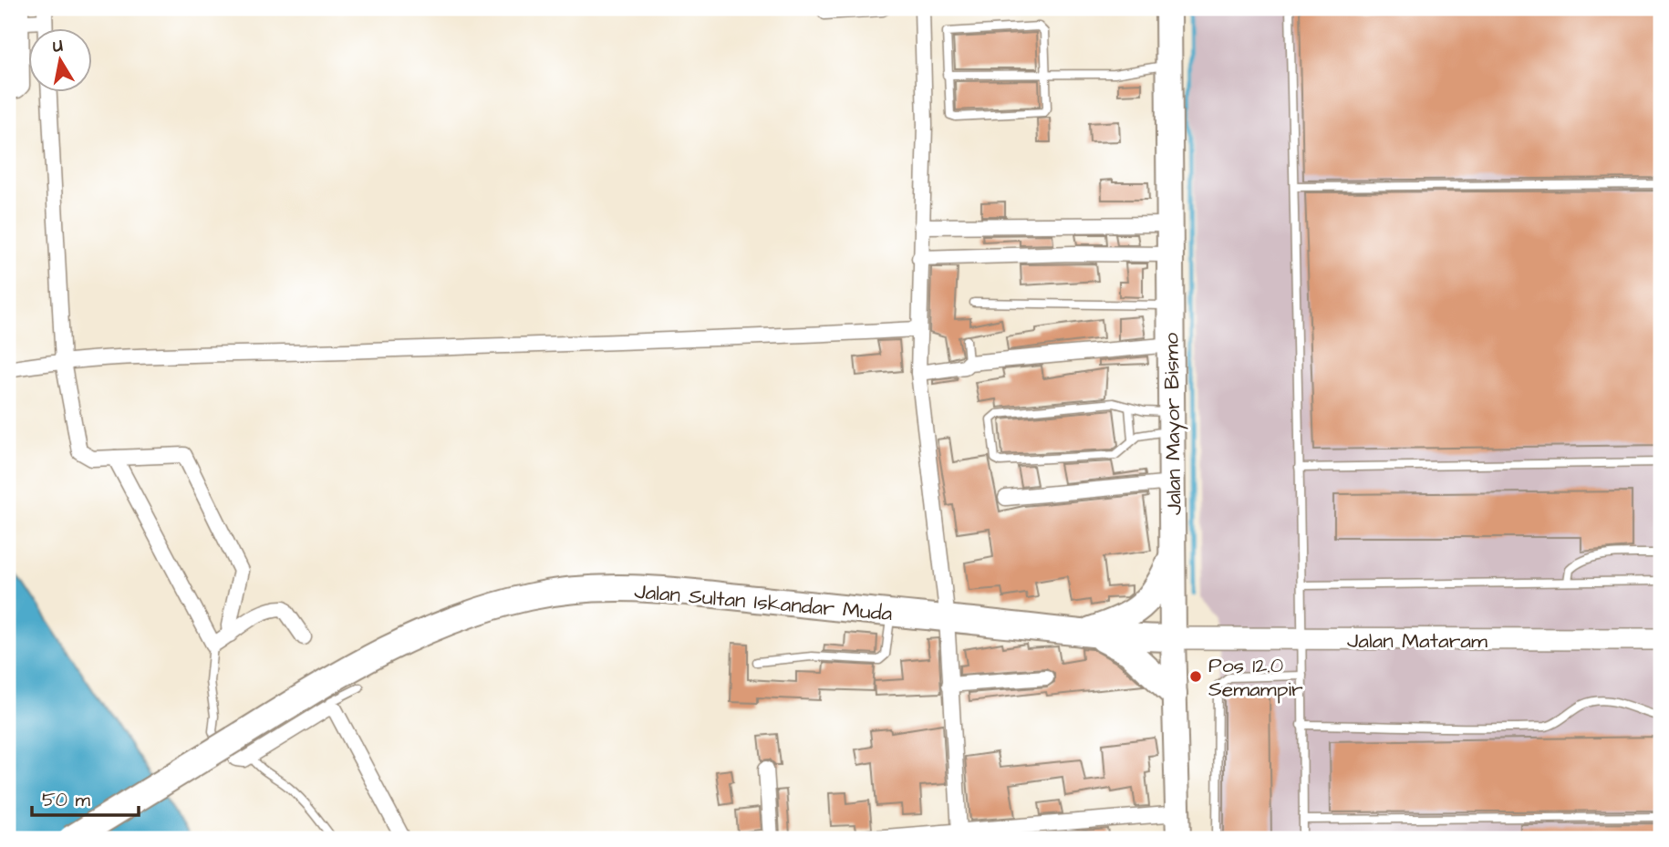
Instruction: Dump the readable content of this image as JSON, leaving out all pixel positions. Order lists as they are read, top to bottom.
{
  "streets": {
    "highway": ["Jalan Mayor Bismo", "Jalan Sultan Iskandar Muda"],
    "main road": ["Jalan Mataram"]
  },
  "crossings": [
    ["Jalan Mayor Bismo", "Jalan Sultan Iskandar Muda"],
    ["Jalan Mayor Bismo", "Jalan Mataram"],
    ["Jalan Sultan Iskandar Muda", "Jalan Mataram"]
  ],
  "places": ["Pos 12.0 Semampir"],
  "scale_bar": "50 m",
  "north": "top"
}
